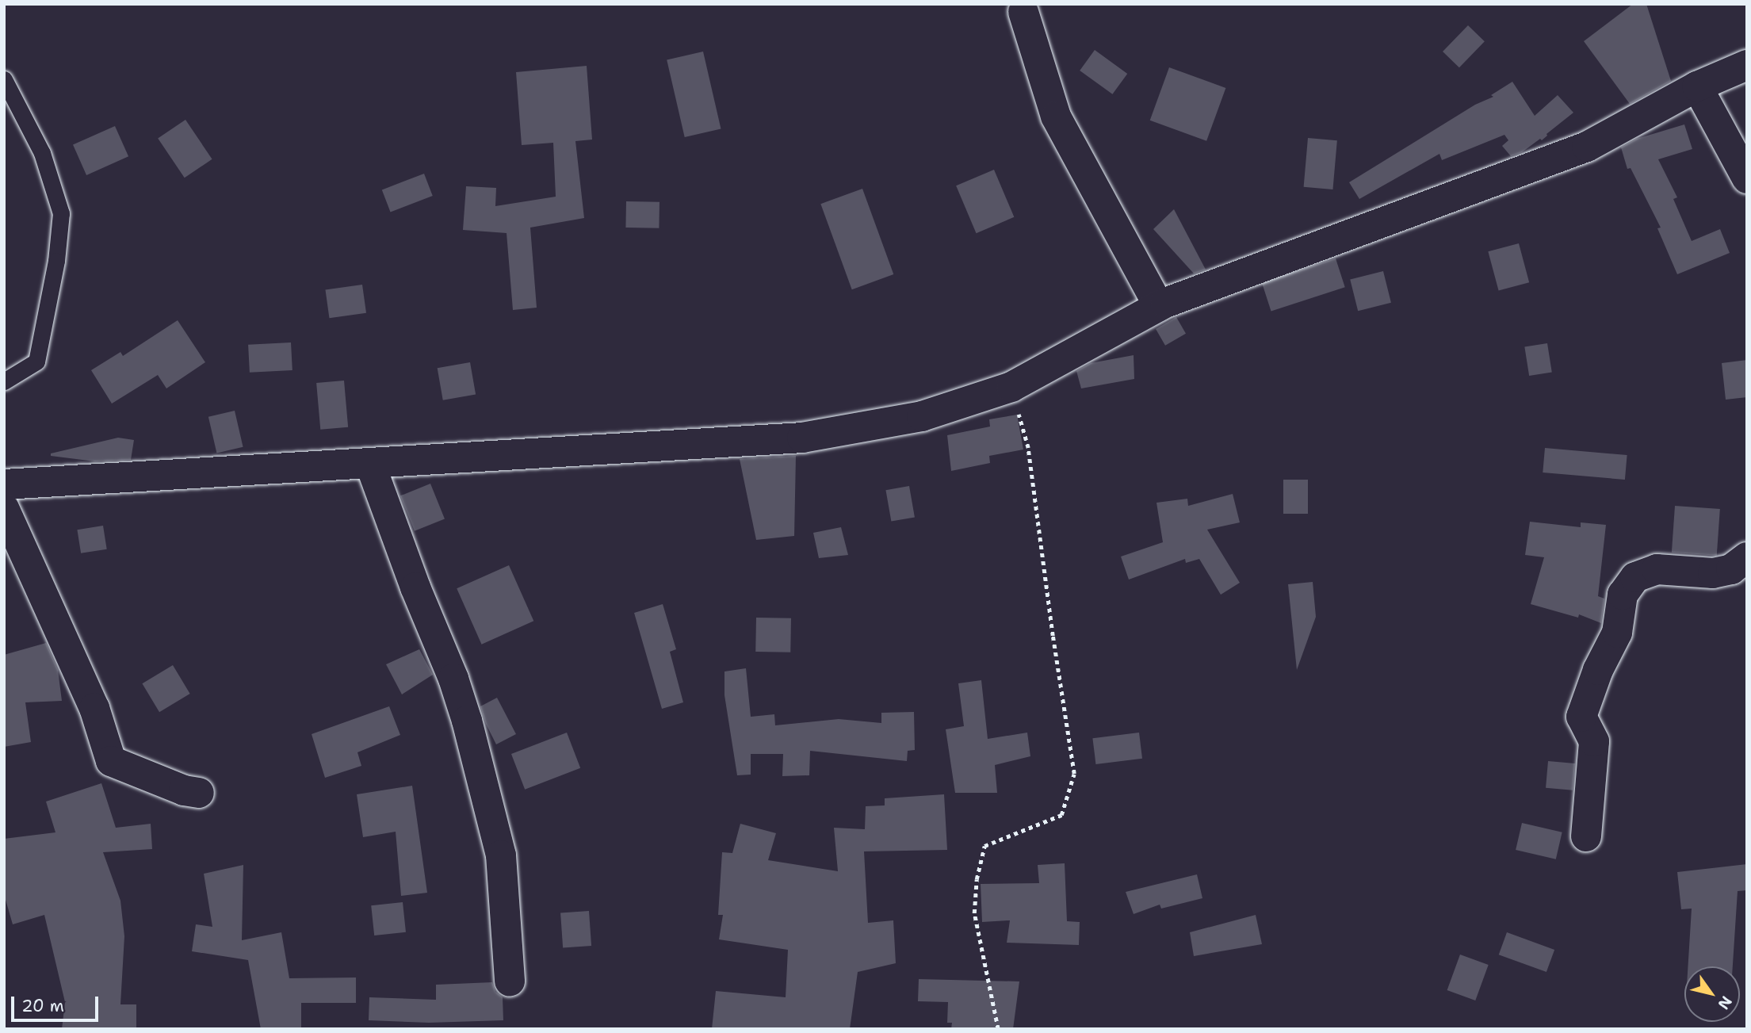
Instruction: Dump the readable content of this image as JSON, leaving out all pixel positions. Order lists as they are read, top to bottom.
{
  "scale_bar": "20 m",
  "north": "bottom right"
}
